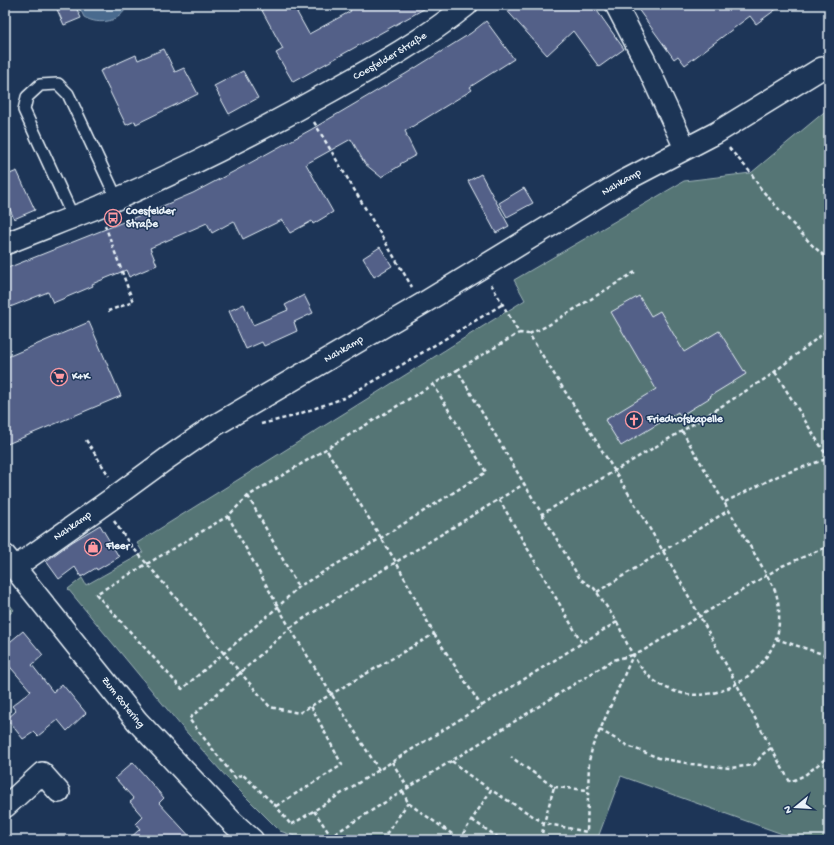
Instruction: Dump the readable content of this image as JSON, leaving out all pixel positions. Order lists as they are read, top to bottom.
{
  "streets": {
    "street": ["Coesfelder Straße", "Nahkamp", "Zum Rotering"]
  },
  "crossings": [
    ["Nahkamp", "Zum Rotering"]
  ],
  "places": {
    "bus stop": ["Coesfelder Straße"],
    "supermarket": ["K+K"],
    "church": ["Friedhofskapelle"],
    "shop": ["Fleer"]
  },
  "north": "left"
}
